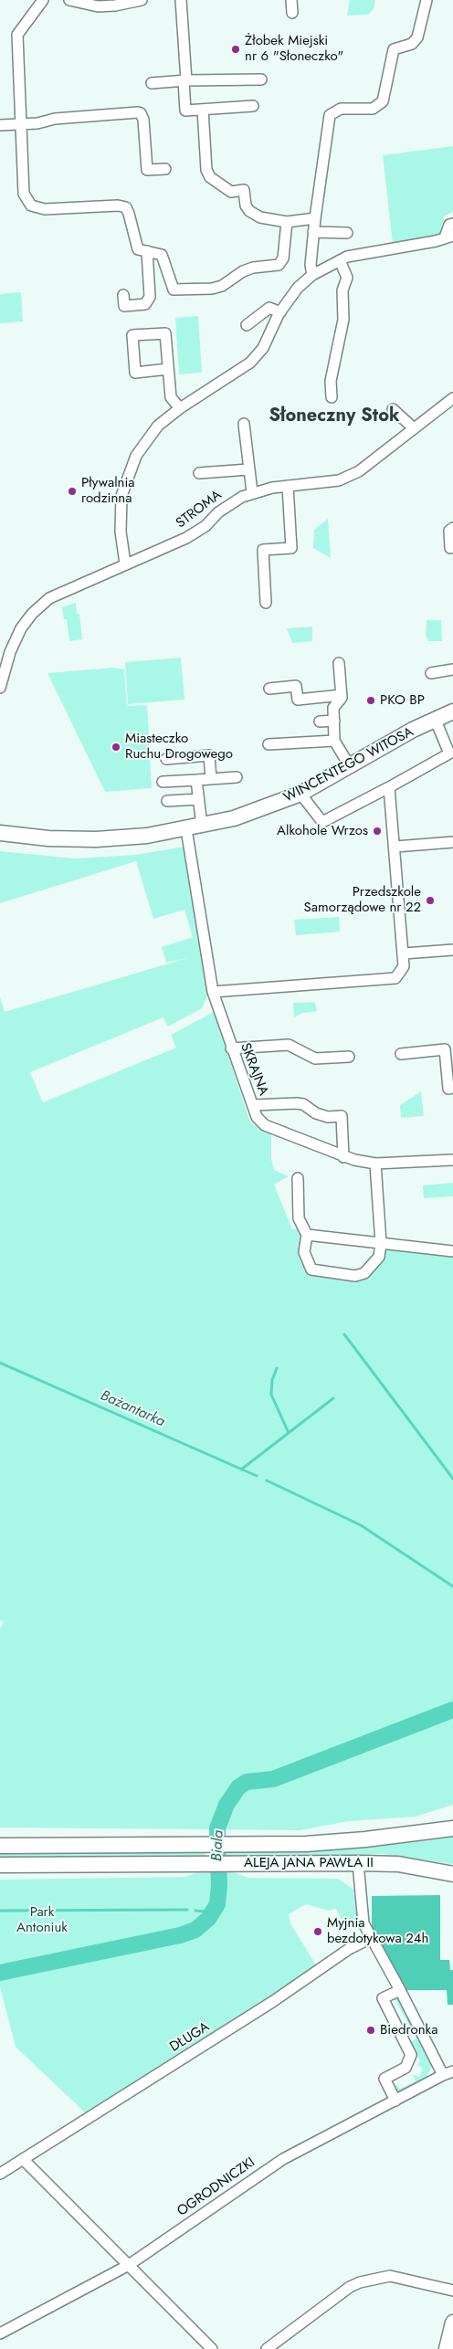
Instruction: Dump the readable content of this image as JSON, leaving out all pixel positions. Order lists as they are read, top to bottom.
{
  "streets": {
    "main road": ["WINCENTEGO WITOSA", "ALEJA JANA PAWŁA II"],
    "street": [
      "STROMA",
      "SKRAJNA",
      "DŁUGA",
      "OGRODNICZKI"
    ]
  },
  "crossings": [
    ["WINCENTEGO WITOSA", "SKRAJNA"]
  ],
  "districts": ["Słoneczny Stok"],
  "water": ["Bażantarka", "Biala"],
  "parks": ["Park Antoniuk"],
  "places": [
    "Żłobek Miejski nr 6 \"Słoneczko\"",
    "Pływalnia rodzinna",
    "PKO BP",
    "Miasteczko Ruchu Drogowego",
    "Alkohole Wrzos",
    "Przedszkole Samorządowe nr 22",
    "Myjnia bezdotykowa 24h",
    "Biedronka"
  ]
}
